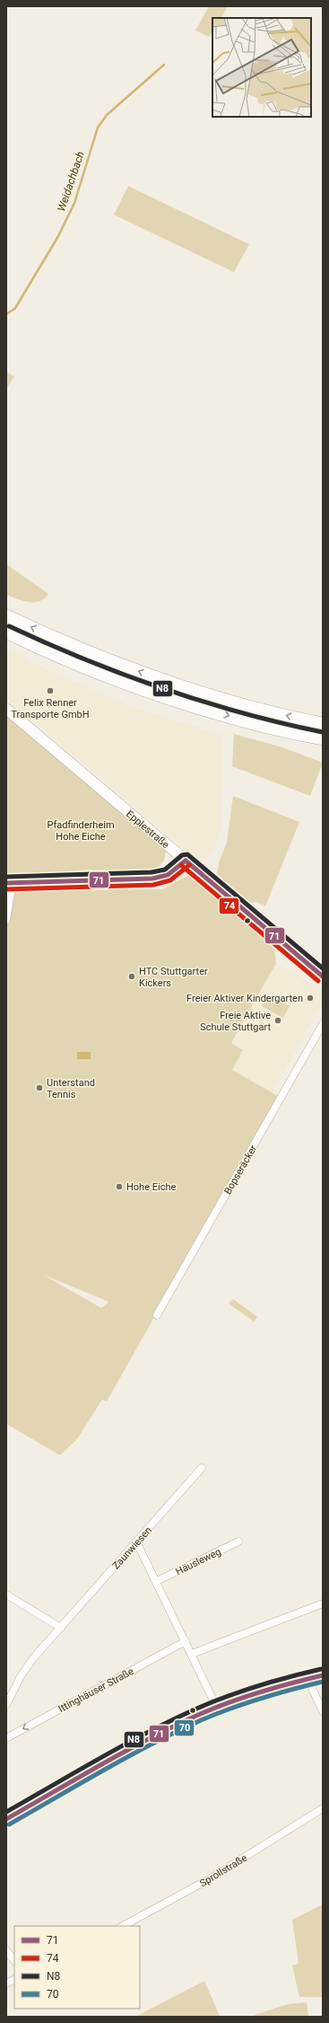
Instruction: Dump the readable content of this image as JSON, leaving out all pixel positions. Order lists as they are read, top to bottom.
{
  "streets": {
    "main road": ["Epplestraße"],
    "street": [
      "Bopseräcker",
      "Zaunwiesen",
      "Häusleweg",
      "Ittinghäuser Straße",
      "Sprollstraße"
    ]
  },
  "one_way": ["Ittinghäuser Straße"],
  "water": ["Weidachbach"],
  "parks": ["Pfadfinderheim Hohe Eiche"],
  "places": [
    "Felix Renner Transporte GmbH",
    "HTC Stuttgarter Kickers",
    "Freier Aktiver Kindergarten",
    "Freie Aktive Schule Stuttgart",
    "Unterstand Tennis",
    "Hohe Eiche"
  ],
  "lines": [
    "transit line N8",
    "transit line 71",
    "transit line 74",
    "transit line 70"
  ],
  "legend": [
    "71",
    "74",
    "N8",
    "70"
  ]
}
